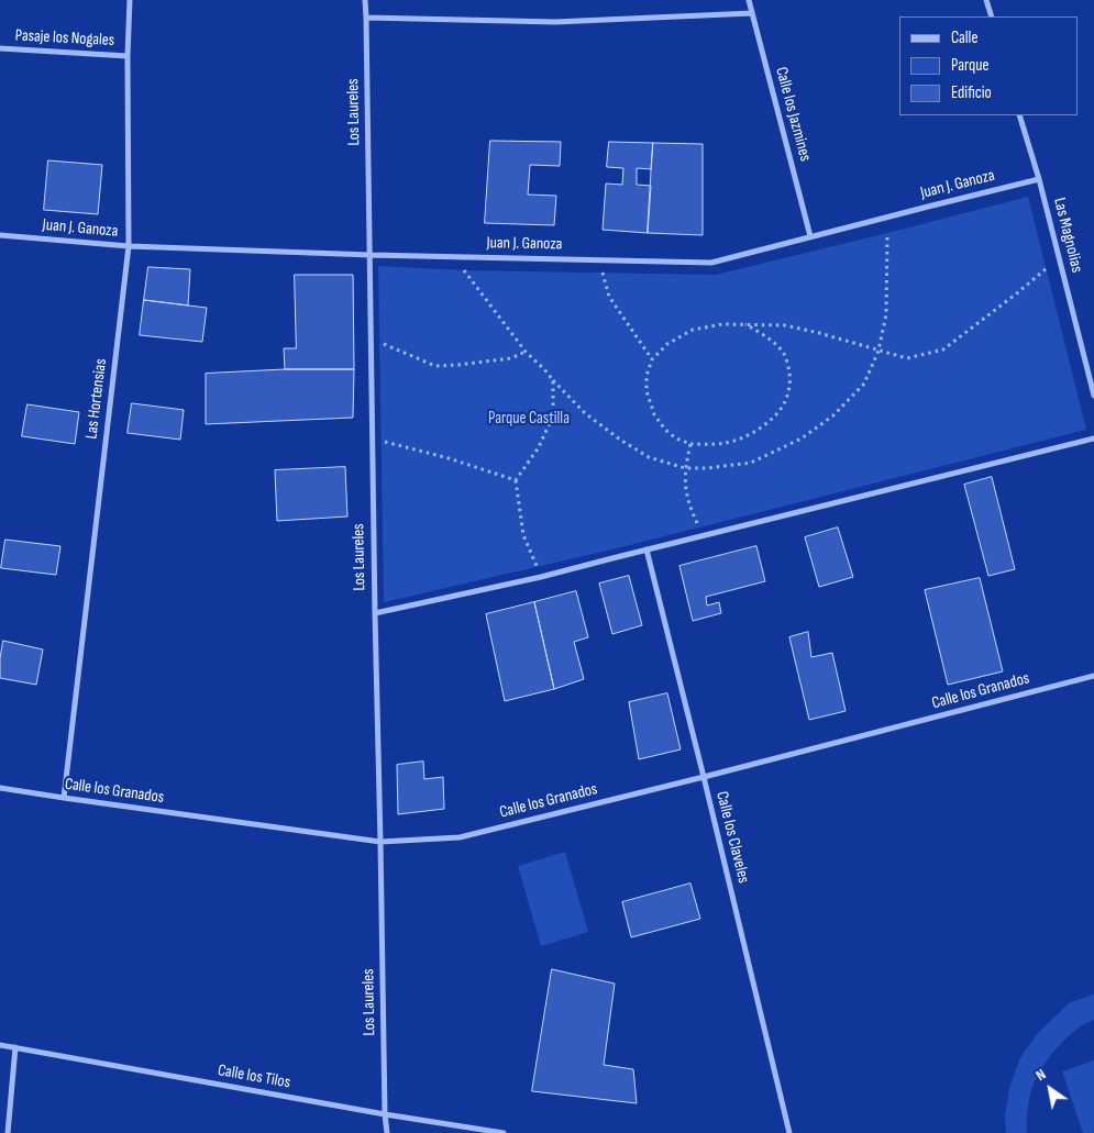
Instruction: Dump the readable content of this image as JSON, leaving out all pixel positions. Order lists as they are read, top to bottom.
{
  "streets": {
    "street": [
      "Pasaje los Nogales",
      "Los Laureles",
      "Calle los Jazmines",
      "Juan J. Ganoza",
      "Las Magnolias",
      "Las Hortensias",
      "Calle los Granados",
      "Calle los Claveles",
      "Calle los Tilos"
    ]
  },
  "crossings": [
    ["Pasaje los Nogales", "Las Hortensias"],
    ["Los Laureles", "Juan J. Ganoza"],
    ["Los Laureles", "Calle los Granados"],
    ["Los Laureles", "Calle los Tilos"],
    ["Calle los Jazmines", "Juan J. Ganoza"],
    ["Juan J. Ganoza", "Las Magnolias"],
    ["Juan J. Ganoza", "Las Hortensias"],
    ["Las Hortensias", "Calle los Granados"],
    ["Calle los Granados", "Calle los Claveles"]
  ],
  "parks": ["Parque Castilla"],
  "legend": ["Calle", "Parque", "Edificio"],
  "north": "top left"
}
